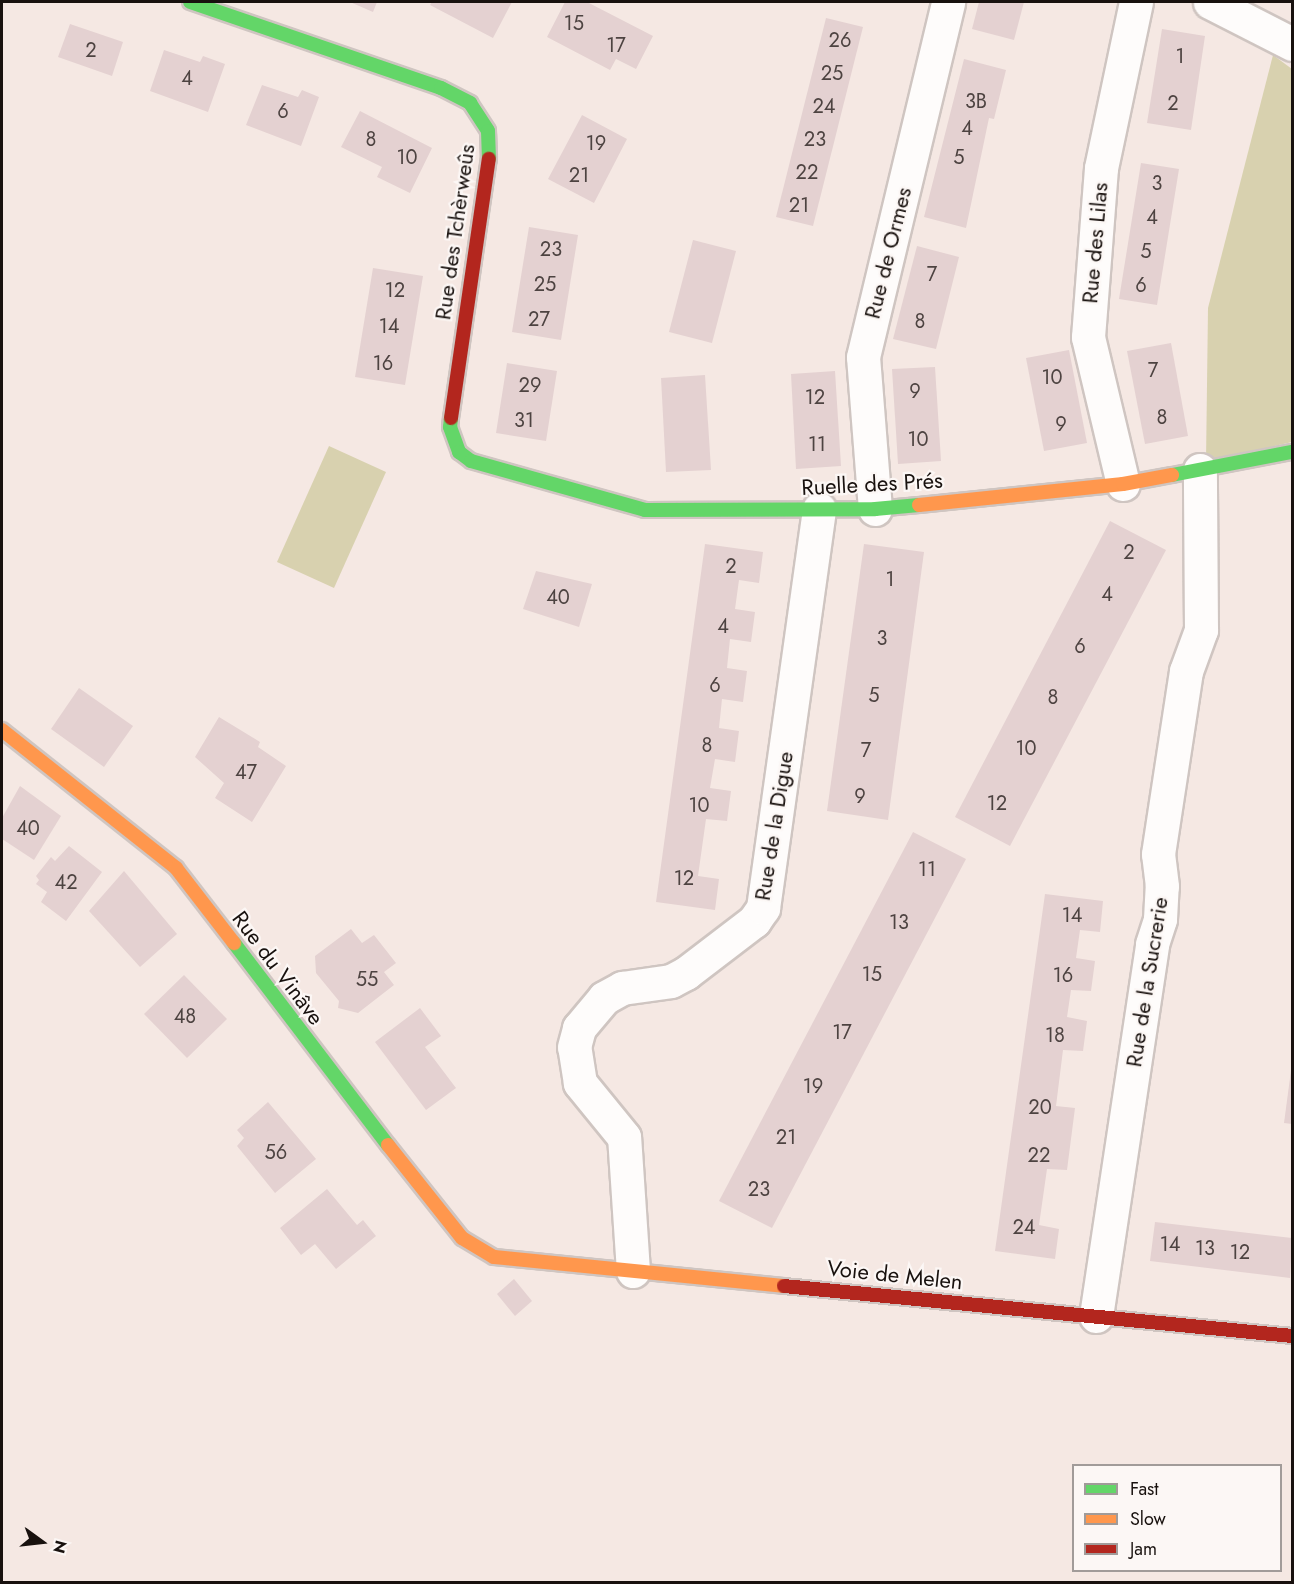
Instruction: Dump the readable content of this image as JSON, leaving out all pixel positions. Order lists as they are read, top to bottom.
{
  "streets": {
    "street": [
      "Rue des Tchèrweûs",
      "Rue des Lilas",
      "Rue de Ormes",
      "Ruelle des Prés",
      "Rue de la Digue",
      "Rue du Vinâve",
      "Rue de la Sucrerie",
      "Voie de Melen"
    ]
  },
  "crossings": [
    ["Rue des Tchèrweûs", "Ruelle des Prés"],
    ["Rue des Lilas", "Ruelle des Prés"],
    ["Rue de Ormes", "Ruelle des Prés"],
    ["Ruelle des Prés", "Rue de la Digue"],
    ["Ruelle des Prés", "Rue de la Sucrerie"],
    ["Rue de la Digue", "Voie de Melen"],
    ["Rue du Vinâve", "Voie de Melen"],
    ["Rue de la Sucrerie", "Voie de Melen"]
  ],
  "house_numbers": [
    "15",
    "26",
    "17",
    "2",
    "1",
    "25",
    "4",
    "3B",
    "2",
    "24",
    "6",
    "4",
    "8",
    "23",
    "19",
    "10",
    "5",
    "22",
    "21",
    "3",
    "21",
    "4",
    "23",
    "5",
    "7",
    "25",
    "6",
    "12",
    "27",
    "8",
    "14",
    "16",
    "7",
    "10",
    "29",
    "9",
    "12",
    "8",
    "31",
    "9",
    "10",
    "11",
    "2",
    "2",
    "1",
    "4",
    "40",
    "4",
    "3",
    "6",
    "6",
    "5",
    "8",
    "8",
    "10",
    "7",
    "47",
    "9",
    "12",
    "10",
    "40",
    "11",
    "12",
    "42",
    "14",
    "13",
    "15",
    "16",
    "55",
    "48",
    "17",
    "18",
    "19",
    "20",
    "21",
    "56",
    "22",
    "23",
    "24",
    "14",
    "13",
    "12"
  ],
  "legend": ["Fast", "Slow", "Jam"],
  "north": "right"
}
